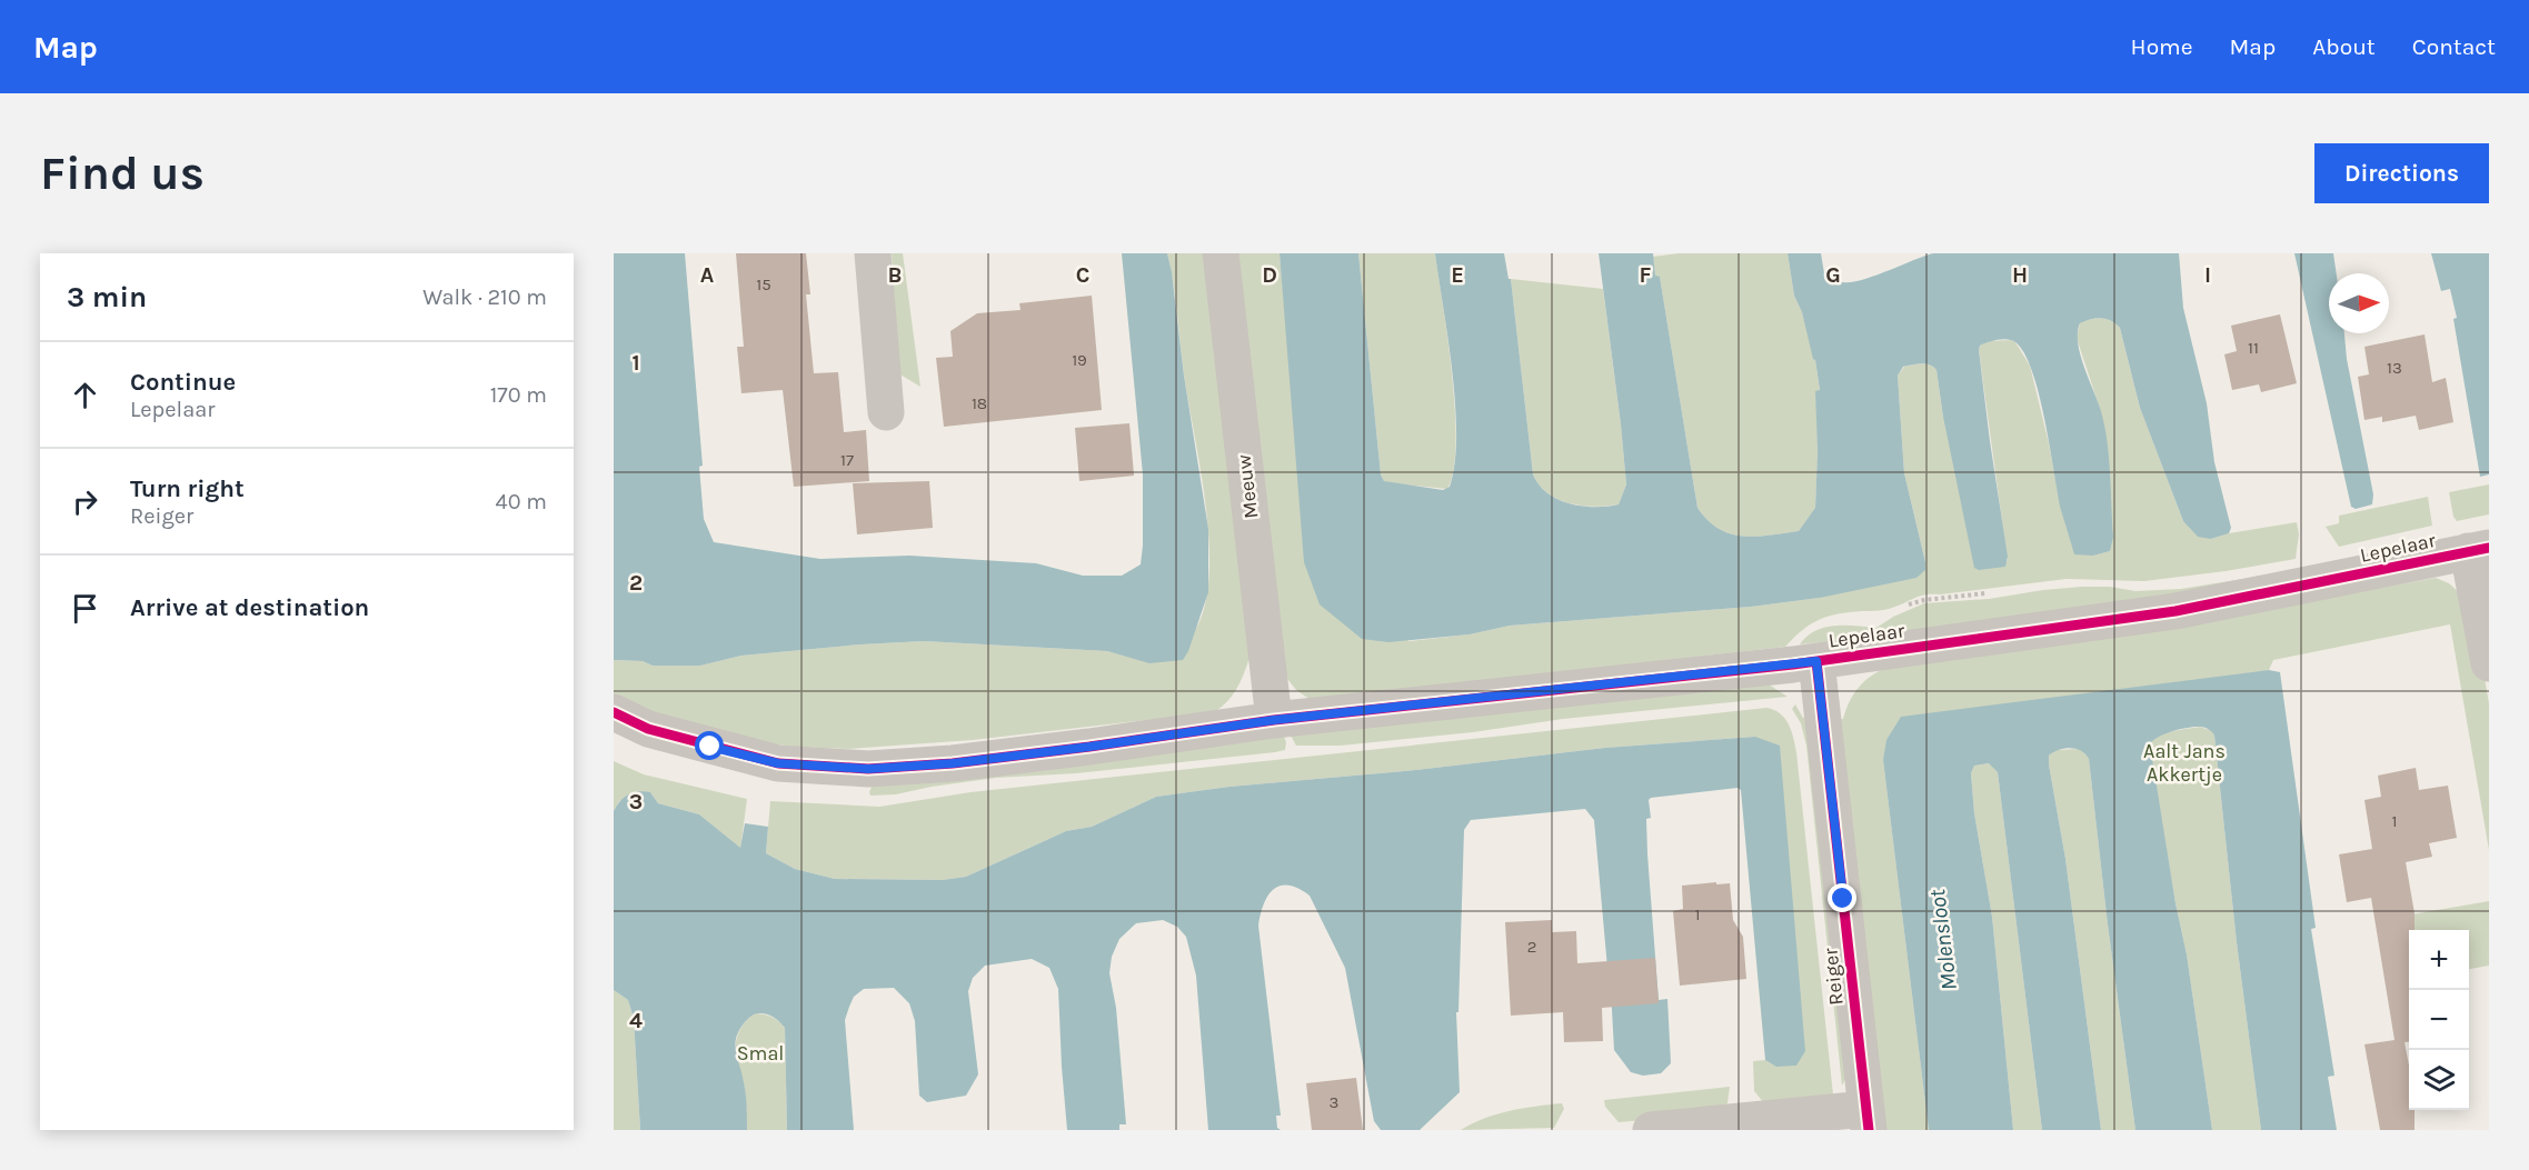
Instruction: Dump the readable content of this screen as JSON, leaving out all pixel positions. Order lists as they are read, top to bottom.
{
  "streets": {
    "street": ["Meeuw", "Lepelaar", "Reiger"]
  },
  "crossings": [
    ["Meeuw", "Lepelaar"],
    ["Lepelaar", "Reiger"]
  ],
  "water": ["Molensloot"],
  "parks": ["Aalt Jans Akkertje", "Smal"],
  "house_numbers": [
    "15",
    "11",
    "19",
    "13",
    "18",
    "17",
    "1",
    "1",
    "2",
    "3"
  ],
  "north": "right",
  "page": {
    "header": "Map",
    "nav": [
      "Home",
      "Map",
      "About",
      "Contact"
    ],
    "buttons": "Directions",
    "title": "Find us",
    "heading": ["3 min", "Walk · 210 m"],
    "list": [
      ["Continue", "Lepelaar", "170 m"],
      ["Turn right", "Reiger", "40 m"],
      "Arrive at destination"
    ],
    "map_buttons": ["+", "−"]
  },
  "grid": {
    "columns": [
      "A",
      "B",
      "C",
      "D",
      "E",
      "F",
      "G",
      "H",
      "I"
    ],
    "rows": [
      "1",
      "2",
      "3",
      "4"
    ]
  }
}
